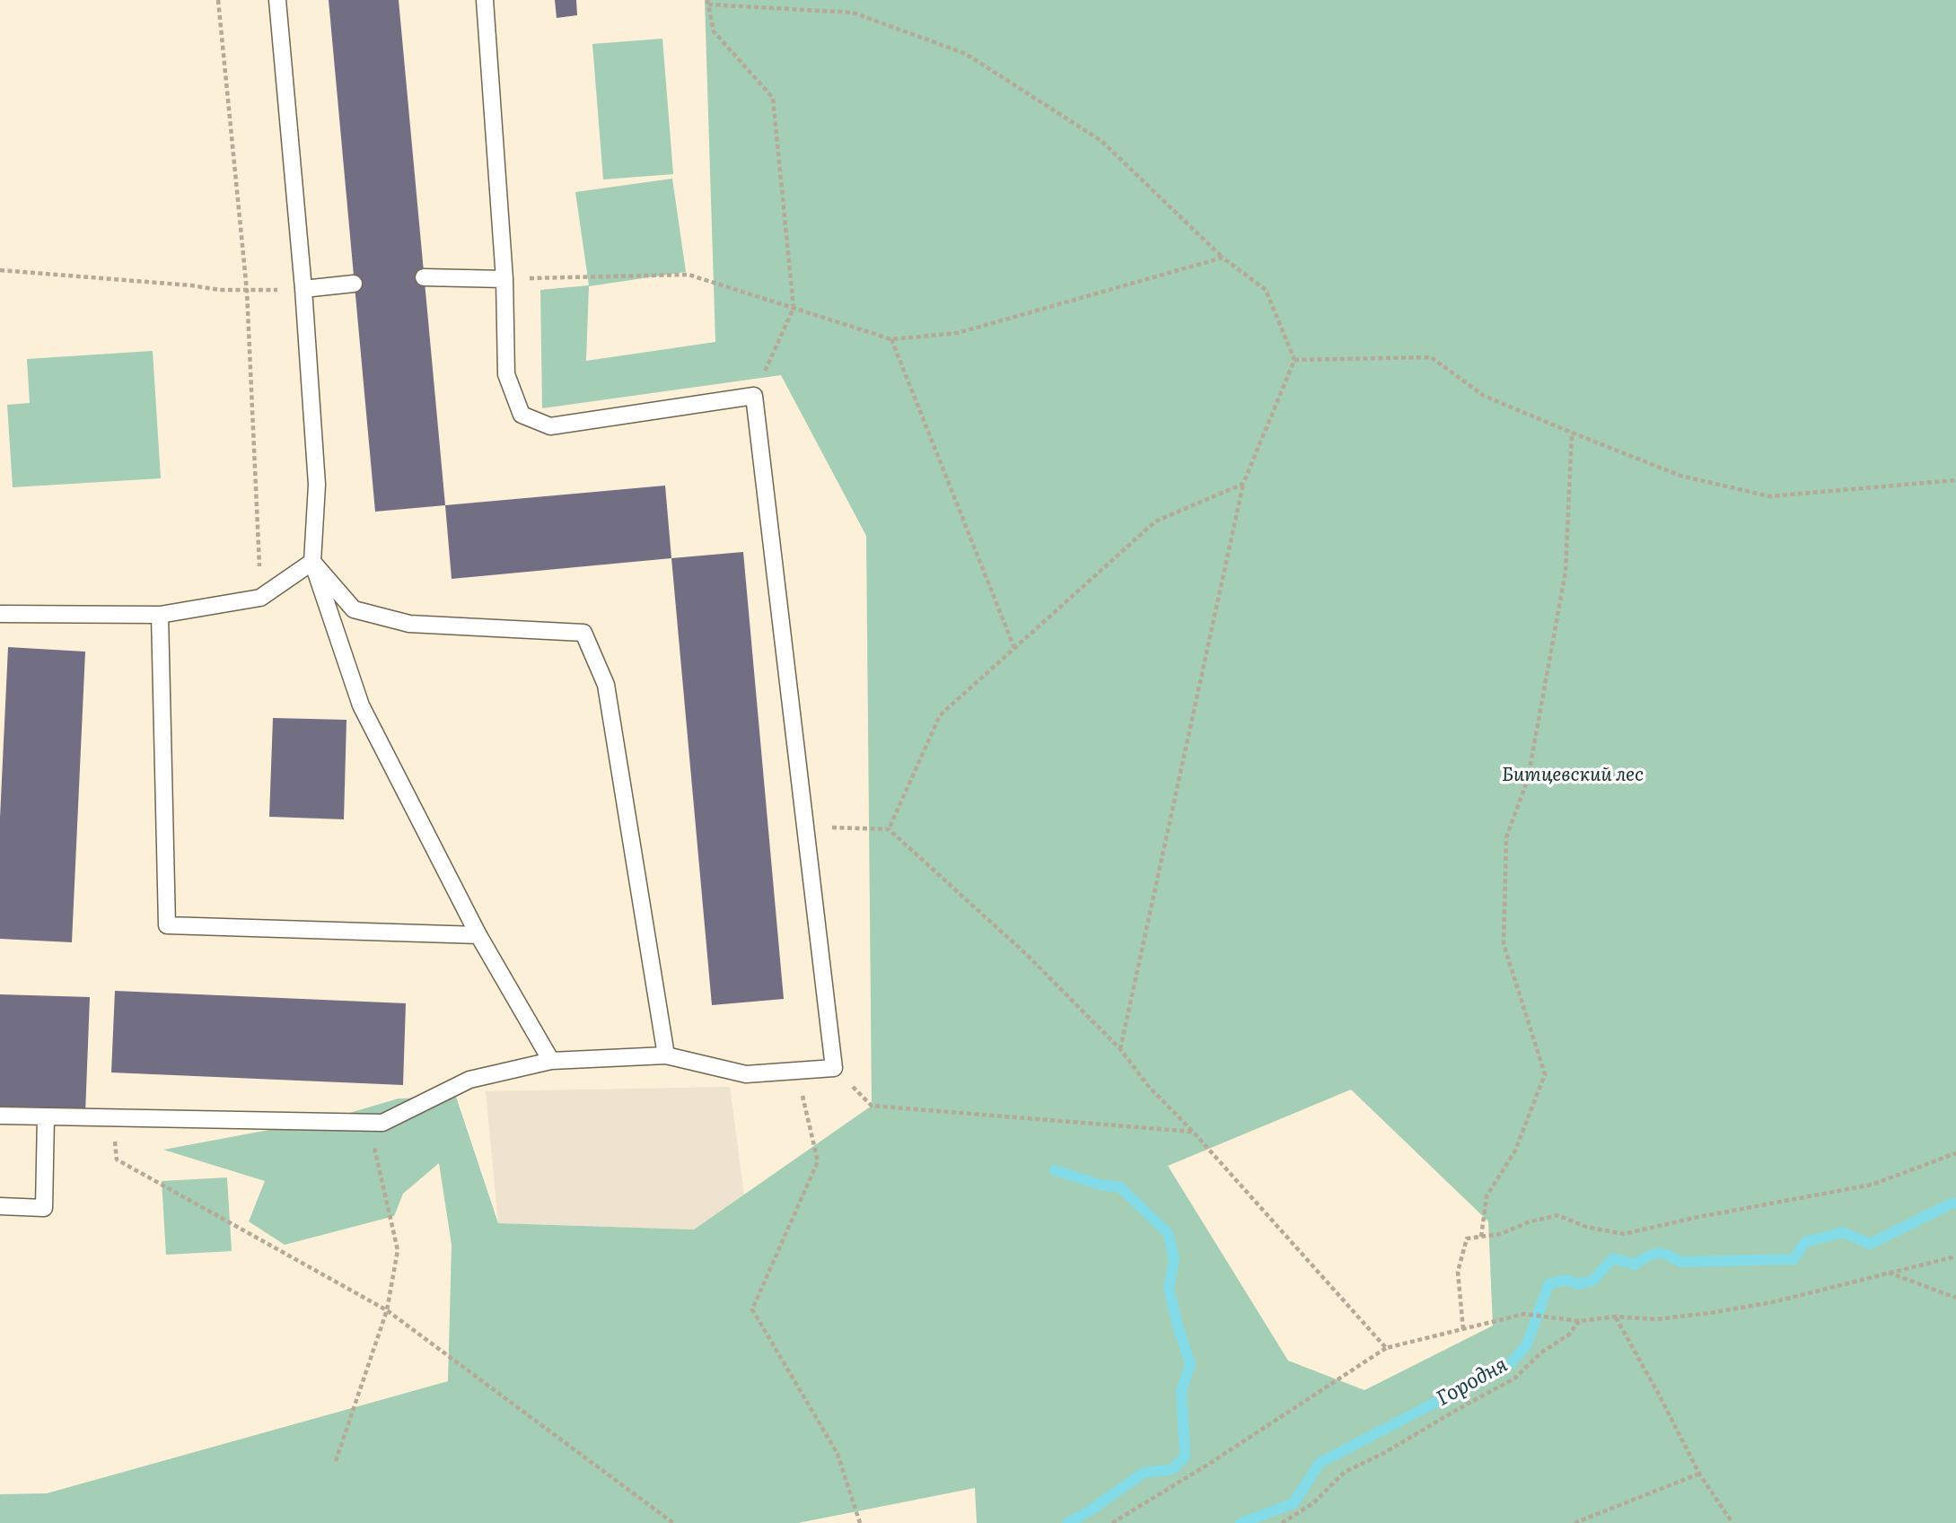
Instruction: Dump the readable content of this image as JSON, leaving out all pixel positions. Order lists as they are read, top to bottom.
{
  "water": ["Городня"],
  "parks": ["Битцевский лес"]
}
